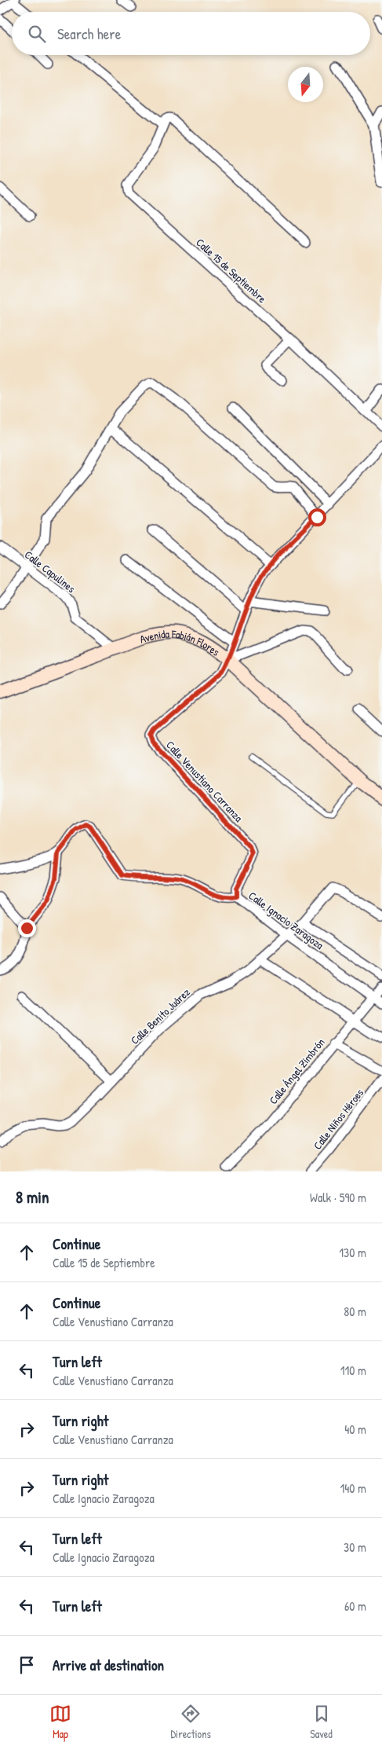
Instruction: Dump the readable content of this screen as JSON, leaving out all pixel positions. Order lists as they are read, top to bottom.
{
  "streets": {
    "main road": ["Avenida Fabián Flores"],
    "street": [
      "Calle 15 de Septiembre",
      "Calle Capulines",
      "Calle Venustiano Carranza",
      "Calle Ignacio Zaragoza",
      "Calle Benito Juárez",
      "Calle Ángel Zimbrón",
      "Calle Niños Héroes"
    ]
  },
  "crossings": [
    ["Calle Capulines", "Avenida Fabián Flores"],
    ["Avenida Fabián Flores", "Calle Venustiano Carranza"],
    ["Calle Venustiano Carranza", "Calle Ignacio Zaragoza"],
    ["Calle Ignacio Zaragoza", "Calle Benito Juárez"],
    ["Calle Ignacio Zaragoza", "Calle Ángel Zimbrón"]
  ],
  "north": "bottom",
  "page": {
    "search": "Search here",
    "heading": ["8 min", "Walk · 590 m"],
    "list": [
      ["Continue", "Calle 15 de Septiembre", "130 m"],
      ["Continue", "Calle Venustiano Carranza", "80 m"],
      ["Turn left", "Calle Venustiano Carranza", "110 m"],
      ["Turn right", "Calle Venustiano Carranza", "40 m"],
      ["Turn right", "Calle Ignacio Zaragoza", "140 m"],
      ["Turn left", "Calle Ignacio Zaragoza", "30 m"],
      ["Turn left", "60 m"],
      "Arrive at destination"
    ],
    "nav": ["Map", "Directions", "Saved"]
  }
}
